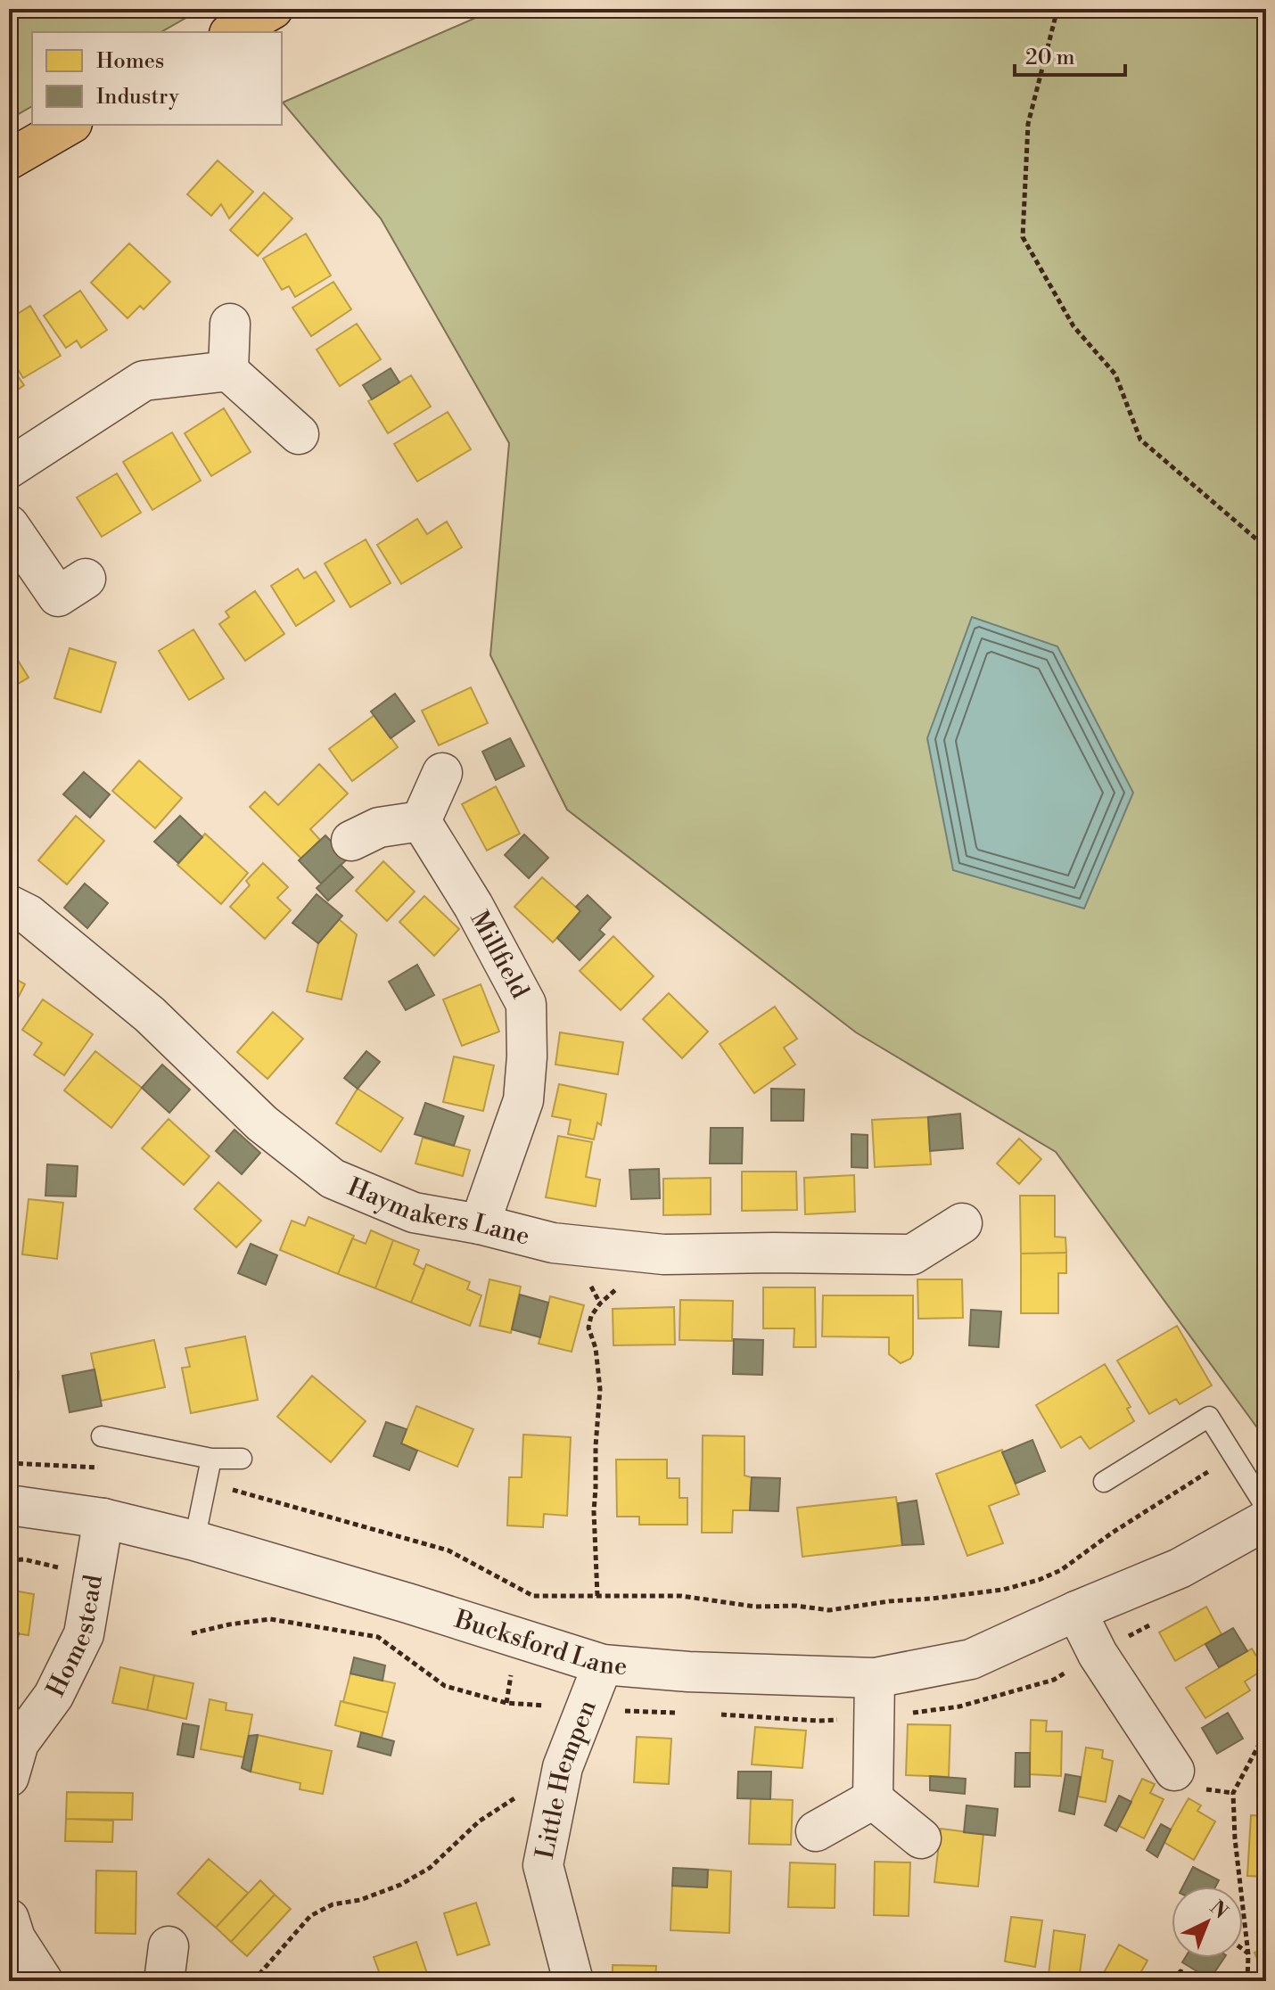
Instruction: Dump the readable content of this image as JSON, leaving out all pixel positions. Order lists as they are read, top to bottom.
{
  "streets": {
    "street": [
      "Millfield",
      "Haymakers Lane",
      "Homestead",
      "Bucksford Lane",
      "Little Hempen"
    ]
  },
  "crossings": [
    ["Millfield", "Haymakers Lane"],
    ["Homestead", "Bucksford Lane"],
    ["Bucksford Lane", "Little Hempen"]
  ],
  "legend": ["Homes", "Industry"],
  "scale_bar": "20 m",
  "north": "top right"
}
